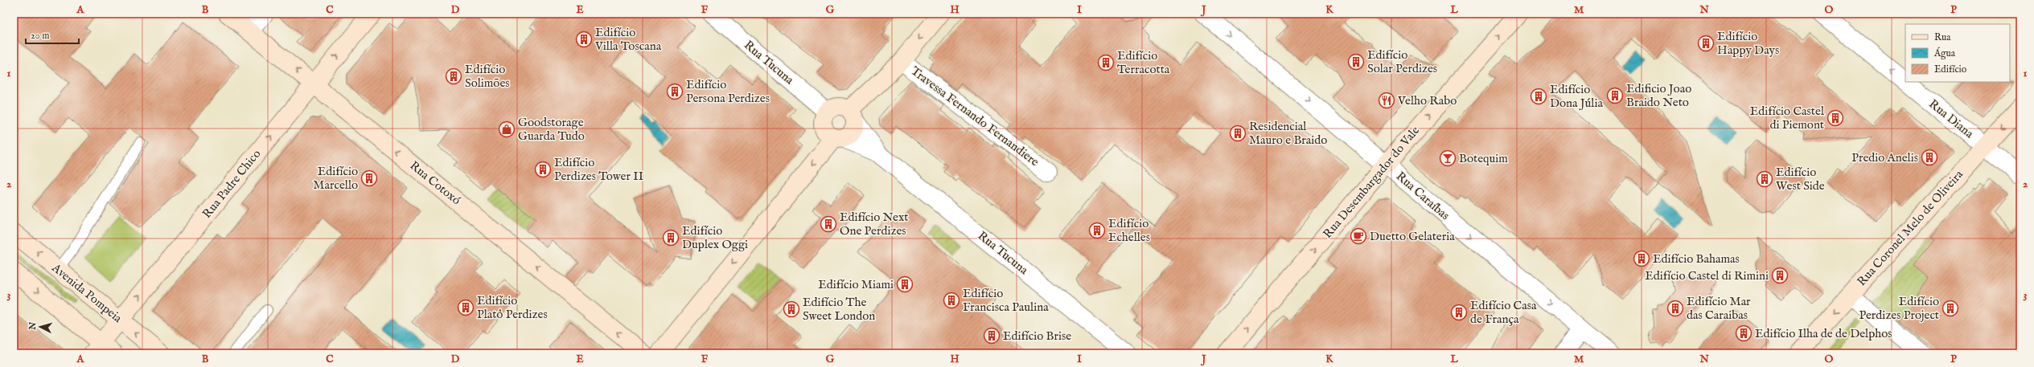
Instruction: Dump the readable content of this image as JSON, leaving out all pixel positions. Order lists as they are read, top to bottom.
{
  "streets": {
    "street": [
      "Rua Tucuna",
      "Travessa Fernando Fernandiere",
      "Rua Diana",
      "Rua Desembargador do Vale",
      "Rua Cotoxó",
      "Rua Padre Chico",
      "Rua Caraíbas",
      "Rua Coronel Melo de Oliveira",
      "Avenida Pompeia"
    ]
  },
  "crossings": [
    ["Rua Diana", "Rua Coronel Melo de Oliveira"],
    ["Rua Desembargador do Vale", "Rua Caraíbas"],
    ["Rua Cotoxó", "Rua Padre Chico"],
    ["Rua Padre Chico", "Avenida Pompeia"]
  ],
  "one_way": [
    "Rua Diana",
    "Rua Desembargador do Vale",
    "Rua Cotoxó",
    "Rua Padre Chico",
    "Rua Caraíbas",
    "Rua Coronel Melo de Oliveira"
  ],
  "places": {
    "building": [
      "Edifício Villa Toscana",
      "Edifício Happy Days",
      "Edifício Solar Perdizes",
      "Edifício Terracotta",
      "Edifício Solimões",
      "Edifício Persona Perdizes",
      "Edificio Joao Braido Neto",
      "Edifício Dona Júlia",
      "Edifício Castel di Piemont",
      "Residencial Mauro e Braido",
      "Predio Anelis",
      "Edifício Perdizes Tower II",
      "Edifício Marcello",
      "Edifício West Side",
      "Edifício Next One Perdizes",
      "Edifício Echelles",
      "Edifício Duplex Oggi",
      "Edifício Bahamas",
      "Edifício Castel di Rimini",
      "Edifício Miami",
      "Edifício Francisca Paulina",
      "Edifício Platô Perdizes",
      "Edifício Mar das Caraibas",
      "Edifício Perdizes Project",
      "Edifício The Sweet London",
      "Edifício Casa de França",
      "Edifício Ilha de de Delphos",
      "Edifício Brise"
    ],
    "restaurant": ["Velho Rabo"],
    "shop": ["Goodstorage Guarda Tudo"],
    "bar": ["Botequim"],
    "cafe": ["Duetto Gelateria"]
  },
  "legend": ["Rua", "Água", "Edifício"],
  "scale_bar": "20 m",
  "north": "left",
  "grid": {
    "columns": [
      "A",
      "B",
      "C",
      "D",
      "E",
      "F",
      "G",
      "H",
      "I",
      "J",
      "K",
      "L",
      "M",
      "N",
      "O",
      "P"
    ],
    "rows": ["1", "2", "3"]
  }
}
